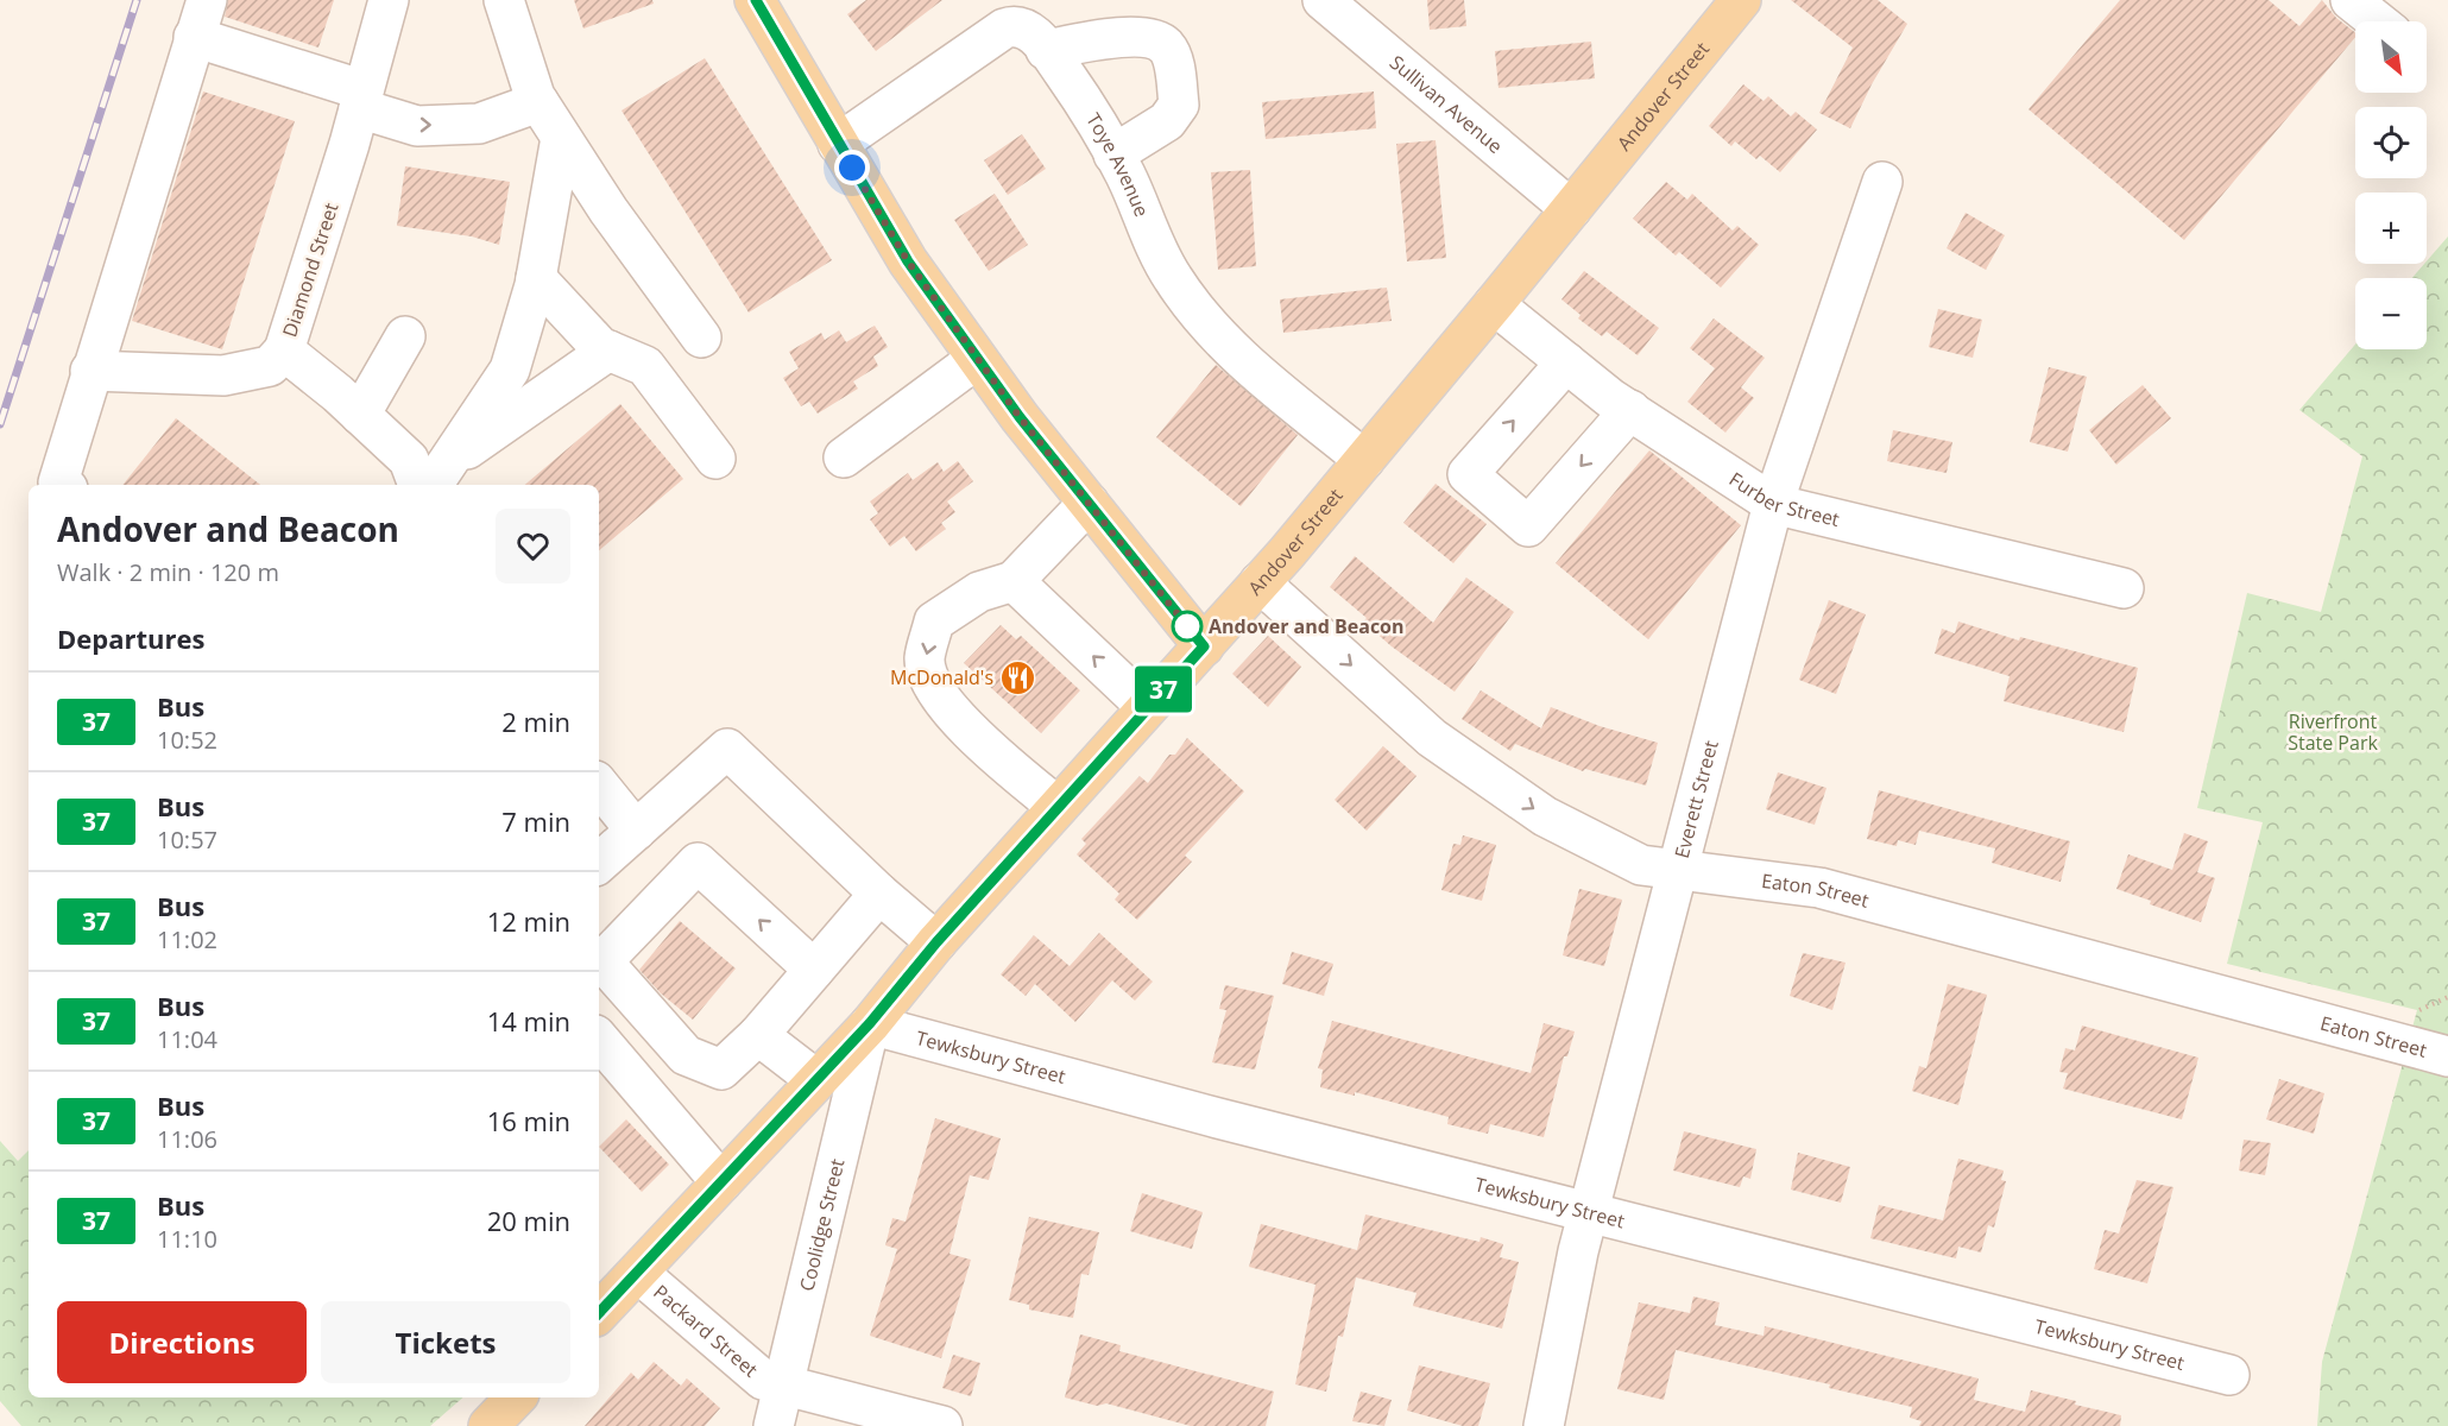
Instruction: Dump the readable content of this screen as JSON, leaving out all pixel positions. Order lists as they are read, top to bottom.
{
  "streets": {
    "main road": ["Andover Street"],
    "street": [
      "Sullivan Avenue",
      "Toye Avenue",
      "Diamond Street",
      "Furber Street",
      "Everett Street",
      "Eaton Street",
      "Tewksbury Street",
      "Coolidge Street",
      "Packard Street"
    ]
  },
  "crossings": [
    ["Andover Street", "Sullivan Avenue"],
    ["Andover Street", "Toye Avenue"],
    ["Andover Street", "Furber Street"],
    ["Andover Street", "Eaton Street"],
    ["Andover Street", "Tewksbury Street"],
    ["Andover Street", "Coolidge Street"],
    ["Andover Street", "Packard Street"],
    ["Furber Street", "Everett Street"],
    ["Everett Street", "Eaton Street"],
    ["Everett Street", "Tewksbury Street"],
    ["Tewksbury Street", "Coolidge Street"],
    ["Coolidge Street", "Packard Street"]
  ],
  "one_way": ["Eaton Street"],
  "parks": ["Riverfront State Park"],
  "places": {
    "other": ["Andover and Beacon"],
    "restaurant": ["McDonald's"]
  },
  "lines": ["bus line 37"],
  "north": "bottom right",
  "page": {
    "on_map": "37",
    "map_buttons": ["+", "−"],
    "heading": [
      ["Andover and Beacon", "Walk · 2 min · 120 m"],
      "Departures"
    ],
    "list": [
      {
        "mark": "37",
        "name": "Bus",
        "note": "10:52",
        "value": "2 min"
      },
      {
        "mark": "37",
        "name": "Bus",
        "note": "10:57",
        "value": "7 min"
      },
      {
        "mark": "37",
        "name": "Bus",
        "note": "11:02",
        "value": "12 min"
      },
      {
        "mark": "37",
        "name": "Bus",
        "note": "11:04",
        "value": "14 min"
      },
      {
        "mark": "37",
        "name": "Bus",
        "note": "11:06",
        "value": "16 min"
      },
      {
        "mark": "37",
        "name": "Bus",
        "note": "11:10",
        "value": "20 min"
      }
    ],
    "buttons": ["Directions", "Tickets"]
  }
}
